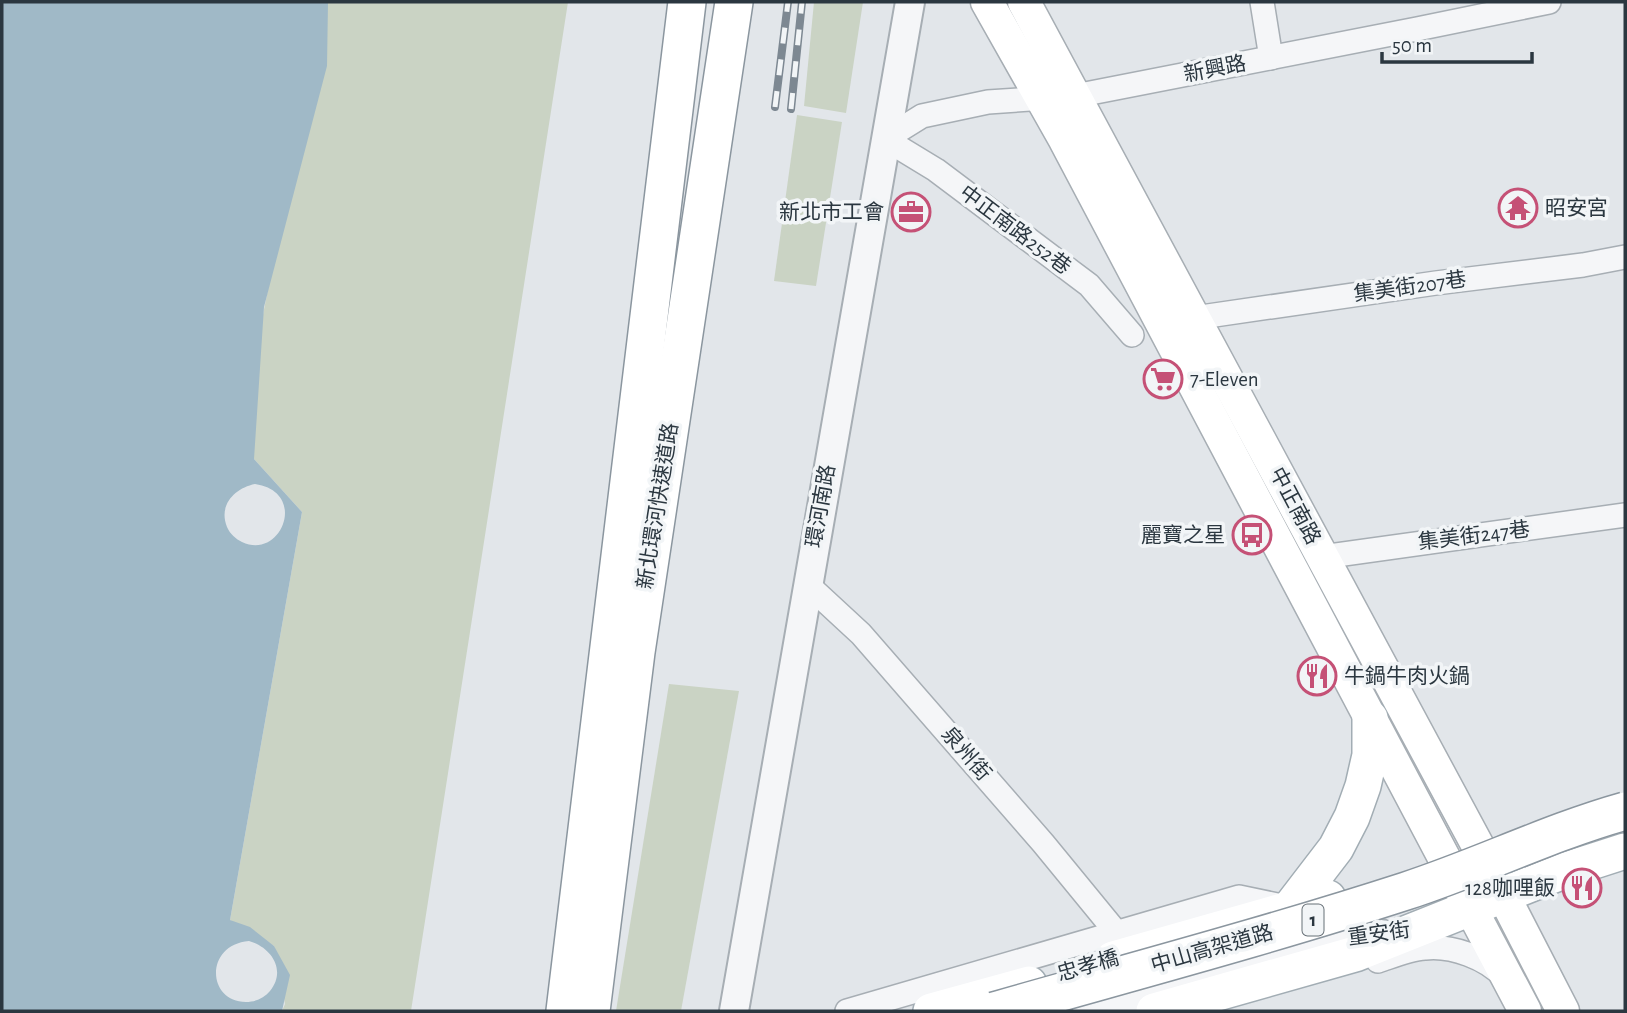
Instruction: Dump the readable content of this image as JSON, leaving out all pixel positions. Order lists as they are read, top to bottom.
{
  "streets": {
    "highway": ["新北環河快速道路", "1", "中山高架道路"],
    "main road": ["中正南路", "重安街", "忠孝橋"],
    "street": [
      "新興路",
      "中正南路252巷",
      "集美街207巷",
      "環河南路",
      "集美街247巷",
      "泉州街"
    ]
  },
  "crossings": [
    ["新興路", "中正南路252巷"],
    ["新興路", "環河南路"],
    ["新興路", "中正南路"],
    ["中正南路252巷", "環河南路"],
    ["集美街207巷", "中正南路"],
    ["環河南路", "泉州街"],
    ["中正南路", "集美街247巷"],
    ["中正南路", "重安街"],
    ["泉州街", "重安街"],
    ["1", "重安街"],
    ["重安街", "忠孝橋"]
  ],
  "places": {
    "temple": ["昭安宮"],
    "office": ["新北市工會"],
    "supermarket": ["7-Eleven"],
    "bus stop": ["麗寶之星"],
    "restaurant": ["牛鍋牛肉火鍋", "128咖哩飯"]
  },
  "scale_bar": "50 m"
}
